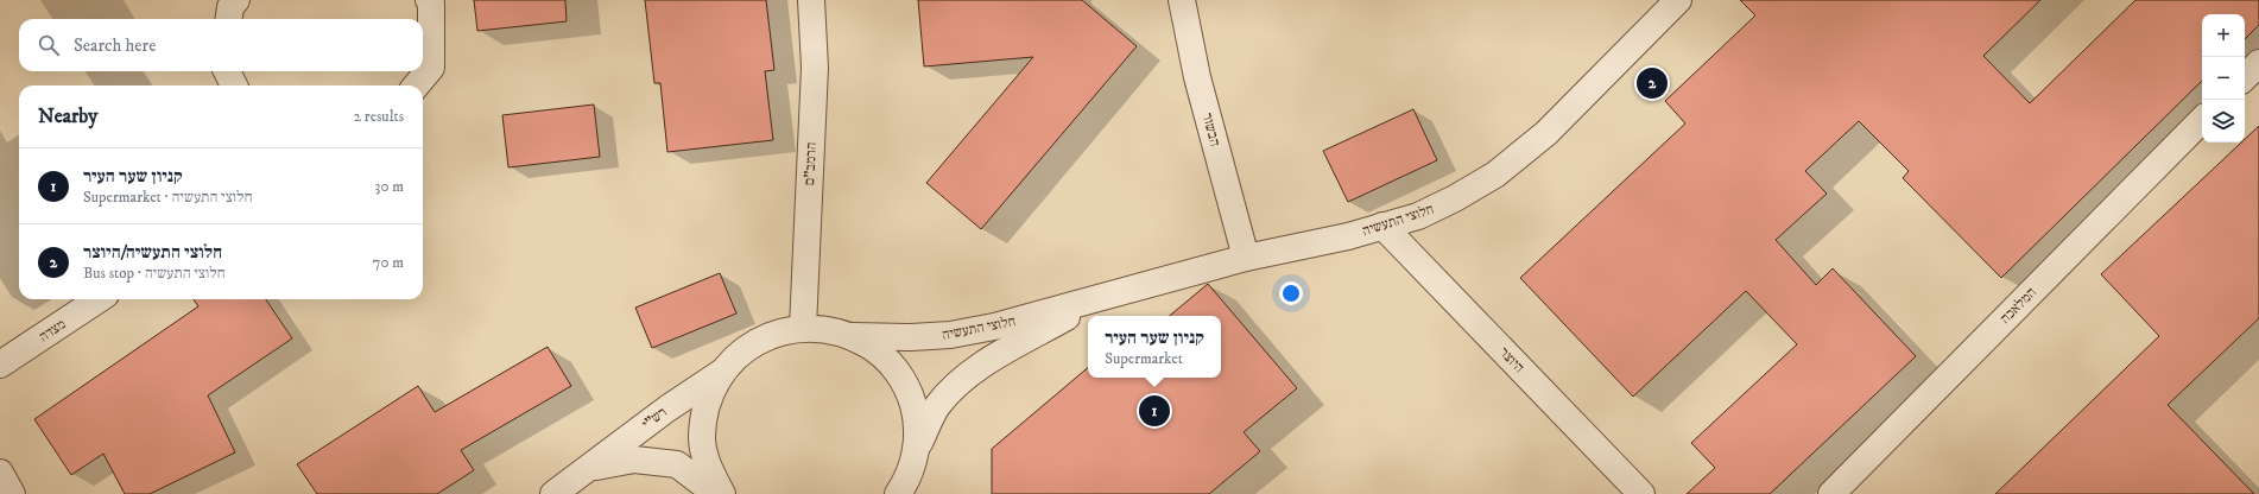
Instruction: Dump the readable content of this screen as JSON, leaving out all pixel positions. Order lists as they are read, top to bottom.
{
  "streets": {
    "street": [
      "הבשור",
      "הרמב\"ם",
      "חלוצי התעשיה",
      "המלאכה",
      "מצדה",
      "היוצר",
      "רש\"י"
    ]
  },
  "crossings": [
    ["הבשור", "חלוצי התעשיה"],
    ["חלוצי התעשיה", "היוצר"]
  ],
  "page": {
    "map_buttons": ["+", "−"],
    "search": "Search here",
    "pins": ["2", "1"],
    "heading": ["Nearby", "2 results"],
    "list": [
      {
        "mark": "1",
        "name": "קניון שער העיר",
        "note": "Supermarket · חלוצי התעשיה",
        "value": "30 m"
      },
      {
        "mark": "2",
        "name": "חלוצי התעשיה/היוצר",
        "note": "Bus stop · חלוצי התעשיה",
        "value": "70 m"
      }
    ],
    "popup": ["קניון שער העיר", "Supermarket"]
  }
}
